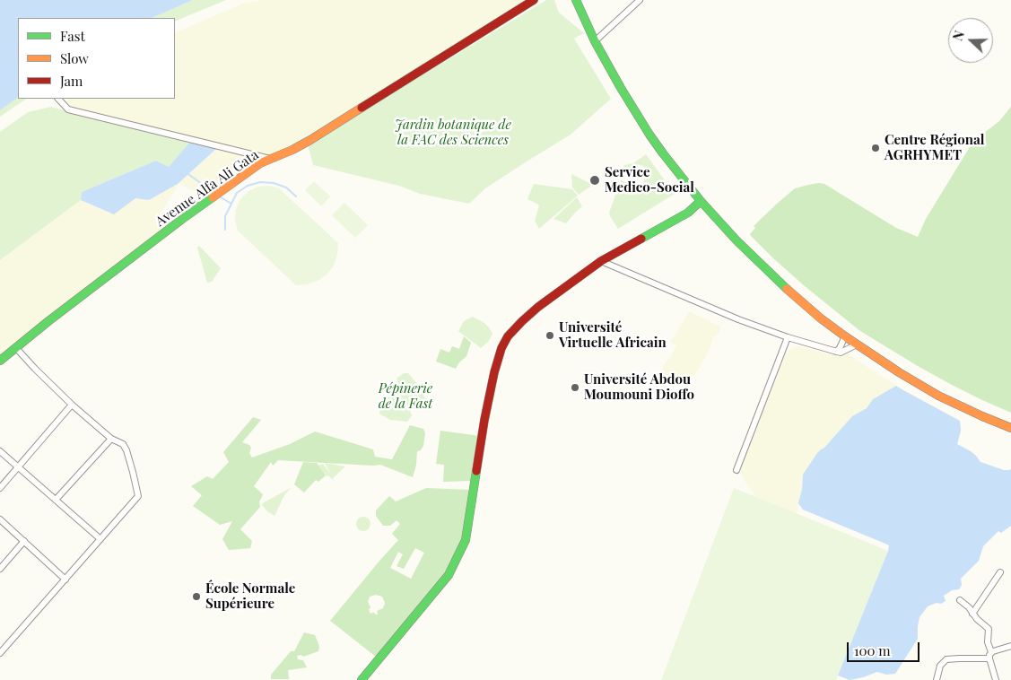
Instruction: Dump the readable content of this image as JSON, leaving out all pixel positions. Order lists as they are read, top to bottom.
{
  "streets": {
    "street": ["Avenue Alfa Ali Gata"]
  },
  "parks": ["Jardin botanique de la FAC des Sciences", "Pépinerie de la Fast"],
  "places": [
    "Centre Régional AGRHYMET",
    "Service Medico-Social",
    "Université Virtuelle Africain",
    "Université Abdou Moumouni Dioffo",
    "École Normale Supérieure"
  ],
  "legend": ["Fast", "Slow", "Jam"],
  "scale_bar": "100 m",
  "north": "left"
}
